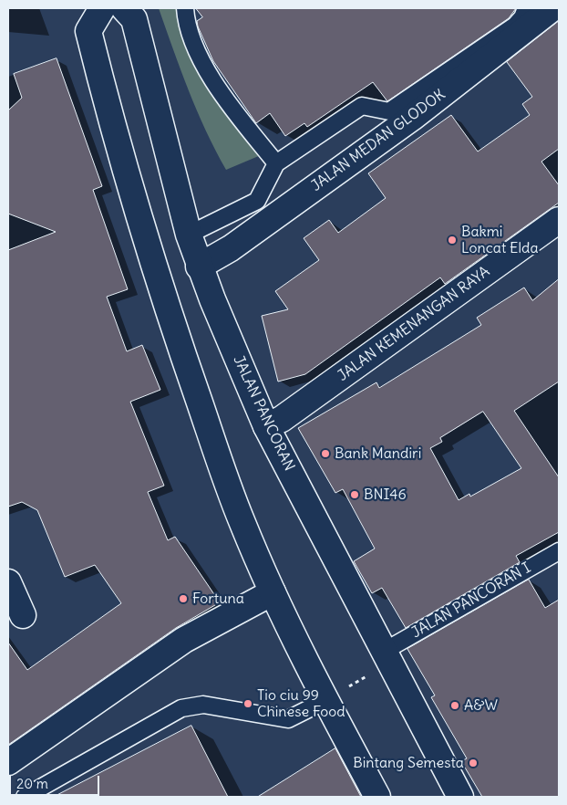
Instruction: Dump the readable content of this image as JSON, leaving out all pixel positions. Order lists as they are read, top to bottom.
{
  "streets": {
    "main road": ["JALAN MEDAN GLODOK", "JALAN KEMENANGAN RAYA", "JALAN PANCORAN"],
    "lane": ["JALAN PANCORAN I"]
  },
  "crossings": [
    ["JALAN MEDAN GLODOK", "JALAN PANCORAN"],
    ["JALAN KEMENANGAN RAYA", "JALAN PANCORAN"],
    ["JALAN PANCORAN", "JALAN PANCORAN I"]
  ],
  "places": [
    "Bakmi Loncat Elda",
    "Bank Mandiri",
    "BNI46",
    "Fortuna",
    "Tio ciu 99 Chinese Food",
    "A&W",
    "Bintang Semesta"
  ],
  "scale_bar": "20 m"
}
